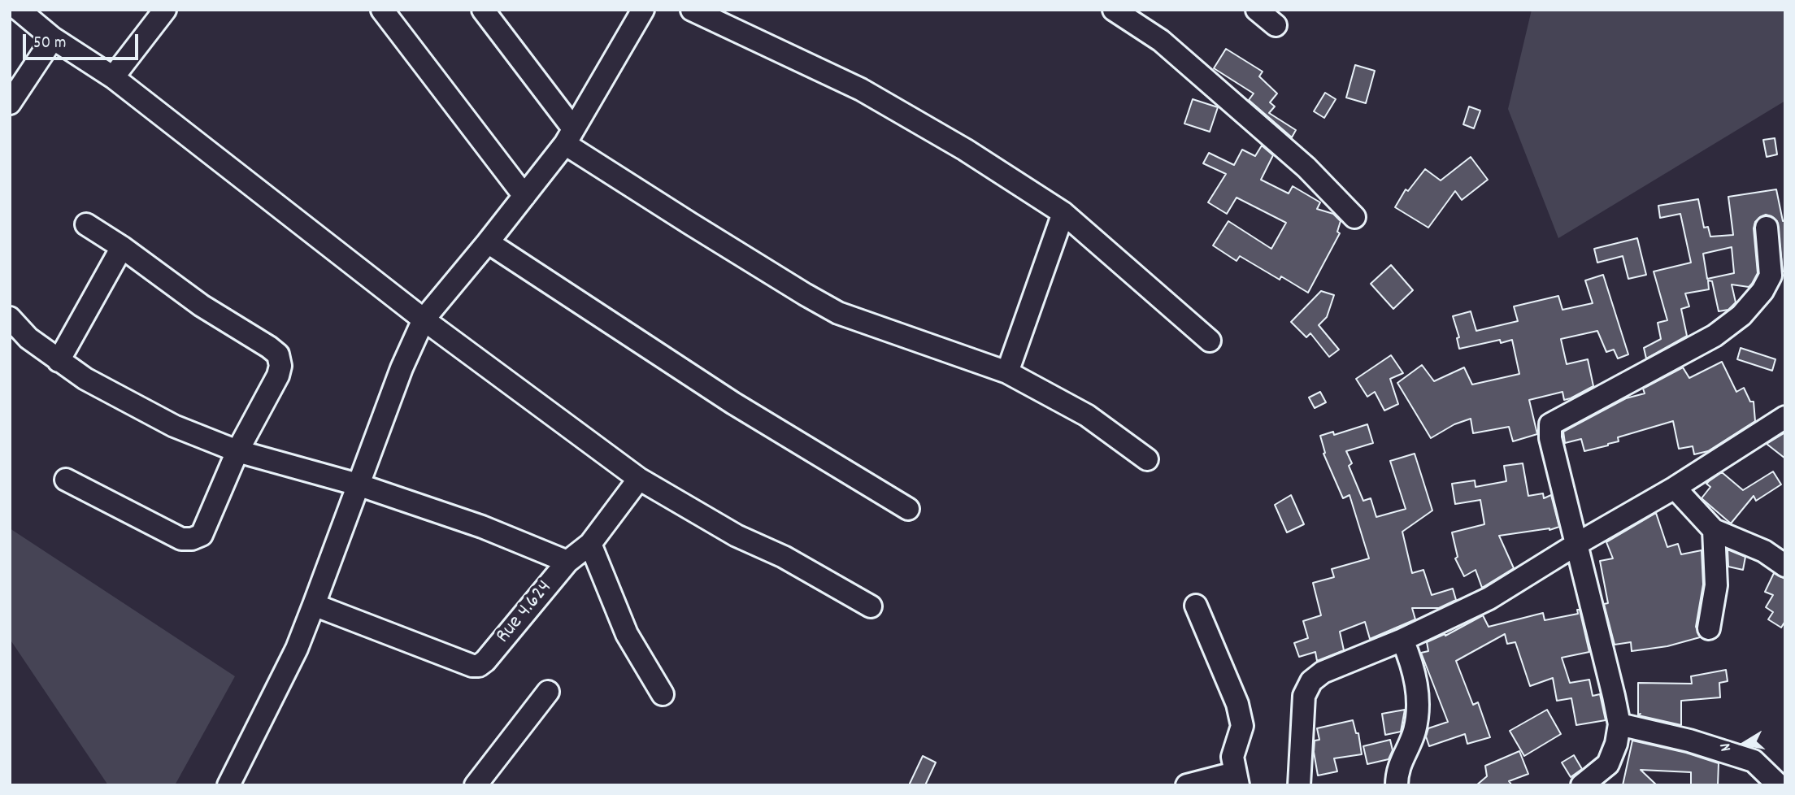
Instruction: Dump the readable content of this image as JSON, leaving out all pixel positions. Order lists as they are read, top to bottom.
{
  "streets": {
    "street": ["Rue 4.624"]
  },
  "scale_bar": "50 m",
  "north": "left"
}
